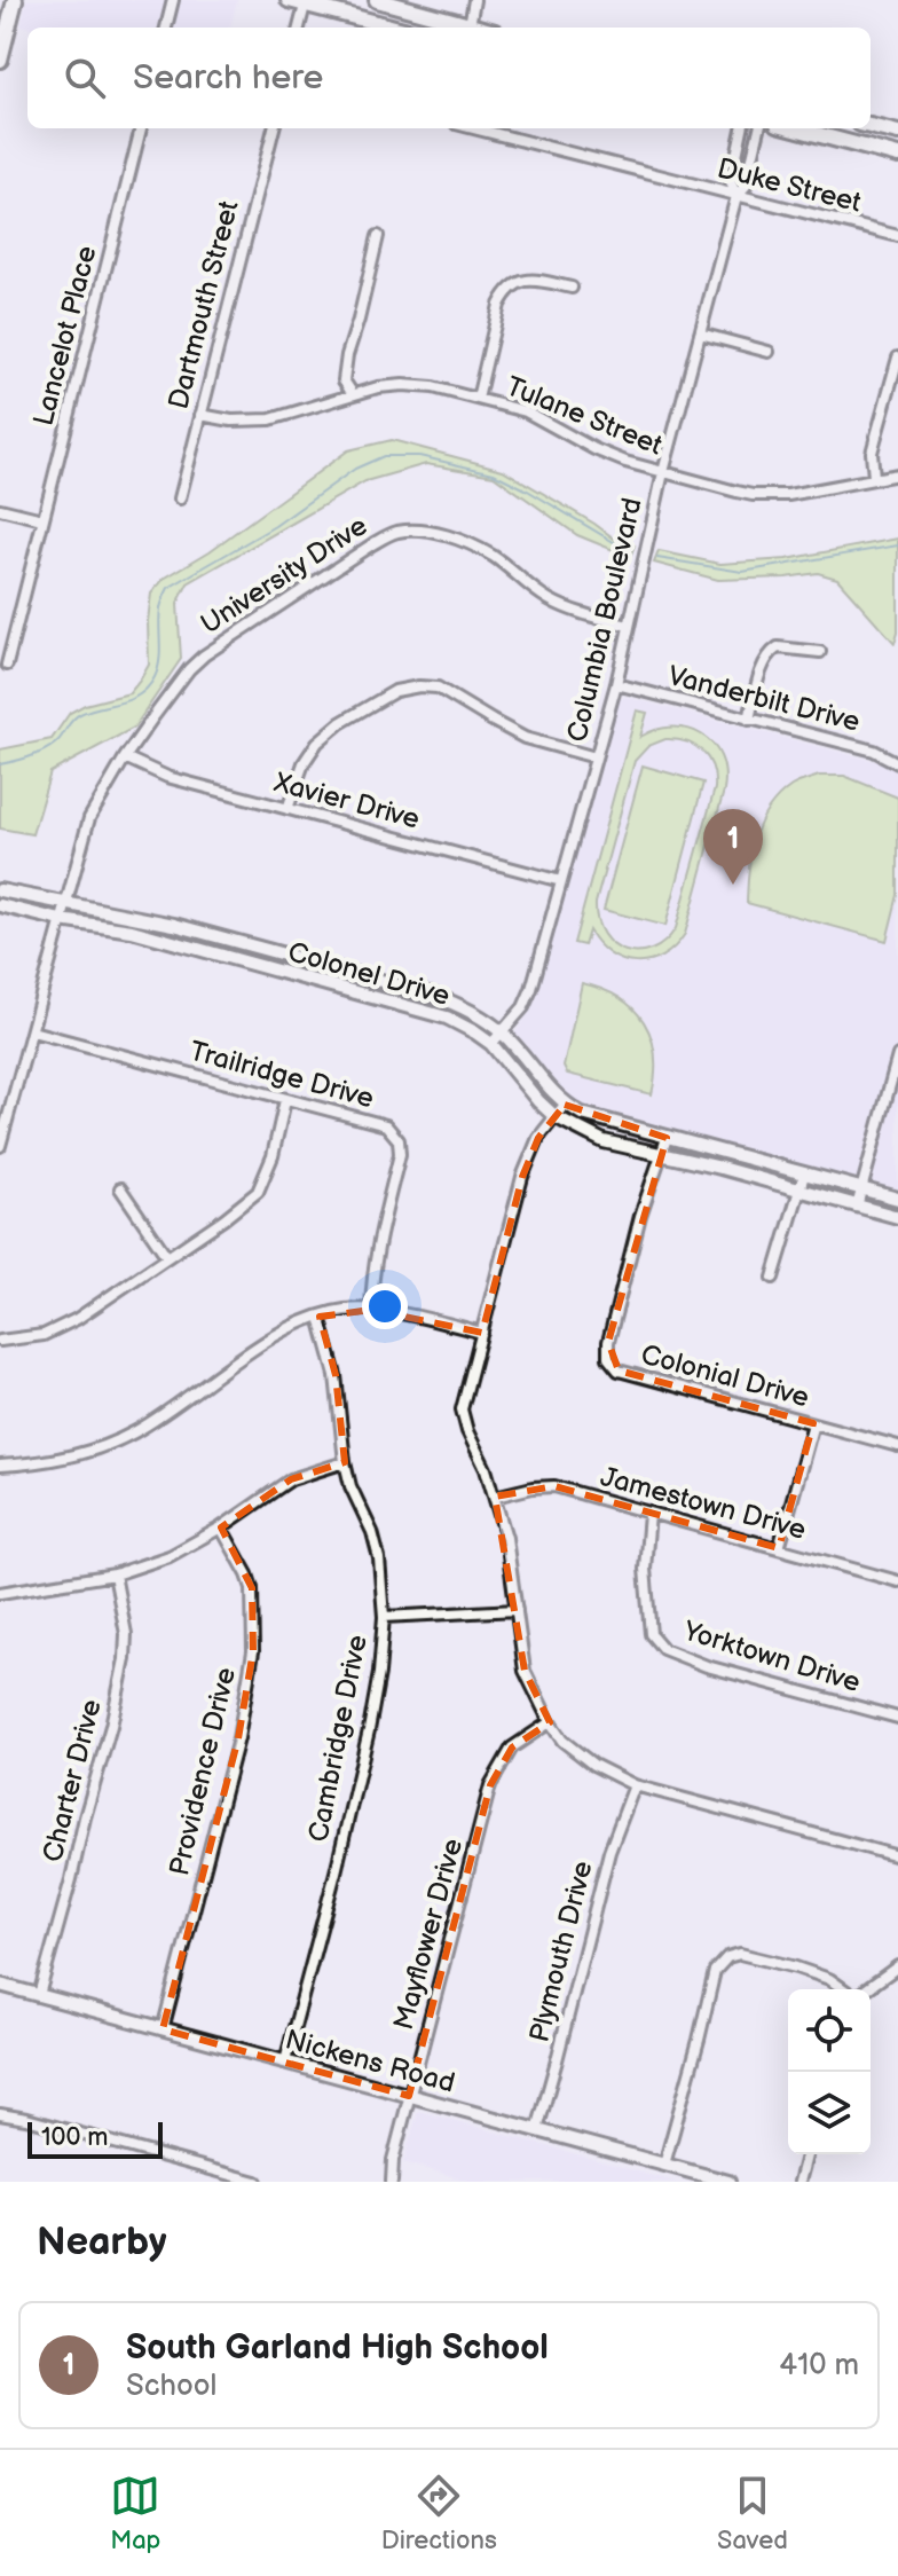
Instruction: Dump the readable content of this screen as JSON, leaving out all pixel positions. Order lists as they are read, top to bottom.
{
  "streets": {
    "street": [
      "Duke Street",
      "Dartmouth Street",
      "Lancelot Place",
      "Tulane Street",
      "University Drive",
      "Columbia Boulevard",
      "Vanderbilt Drive",
      "Xavier Drive",
      "Colonel Drive",
      "Trailridge Drive",
      "Colonial Drive",
      "Jamestown Drive",
      "Yorktown Drive",
      "Cambridge Drive",
      "Providence Drive",
      "Charter Drive",
      "Mayflower Drive",
      "Plymouth Drive",
      "Nickens Road"
    ]
  },
  "crossings": [
    ["Duke Street", "Columbia Boulevard"],
    ["Dartmouth Street", "Tulane Street"],
    ["Tulane Street", "Columbia Boulevard"],
    ["University Drive", "Columbia Boulevard"],
    ["University Drive", "Xavier Drive"],
    ["University Drive", "Colonel Drive"],
    ["University Drive", "Trailridge Drive"],
    ["Columbia Boulevard", "Vanderbilt Drive"],
    ["Columbia Boulevard", "Xavier Drive"],
    ["Columbia Boulevard", "Colonel Drive"],
    ["Colonel Drive", "Colonial Drive"],
    ["Jamestown Drive", "Yorktown Drive"],
    ["Cambridge Drive", "Nickens Road"],
    ["Providence Drive", "Nickens Road"],
    ["Charter Drive", "Nickens Road"],
    ["Mayflower Drive", "Nickens Road"],
    ["Plymouth Drive", "Nickens Road"]
  ],
  "scale_bar": "100 m",
  "page": {
    "search": "Search here",
    "pins": "1",
    "scale": "100 m",
    "heading": "Nearby",
    "list": [
      {
        "mark": "1",
        "name": "South Garland High School",
        "note": "School",
        "value": "410 m"
      }
    ],
    "nav": ["Map", "Directions", "Saved"]
  }
}
